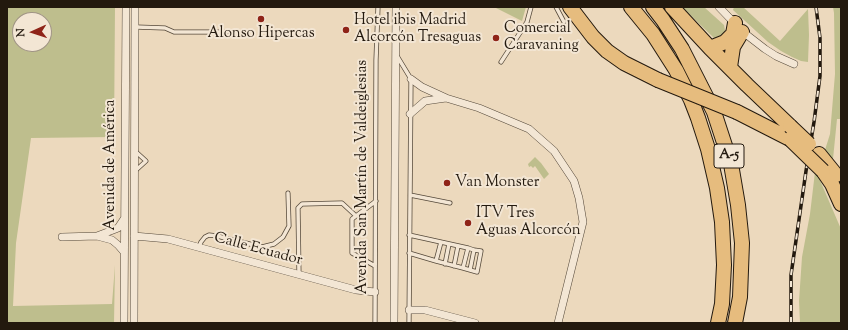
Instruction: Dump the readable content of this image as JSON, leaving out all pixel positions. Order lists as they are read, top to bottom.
{
  "streets": {
    "highway": ["A-5"],
    "street": ["Avenida de América", "Avenida San Martín de Valdeiglesias", "Calle Ecuador"]
  },
  "crossings": [
    ["Avenida de América", "Calle Ecuador"],
    ["Avenida San Martín de Valdeiglesias", "Calle Ecuador"]
  ],
  "places": [
    "Alonso Hipercas",
    "Hotel ibis Madrid Alcorcón Tresaguas",
    "Comercial Caravaning",
    "Van Monster",
    "ITV Tres Aguas Alcorcón"
  ],
  "north": "left"
}
